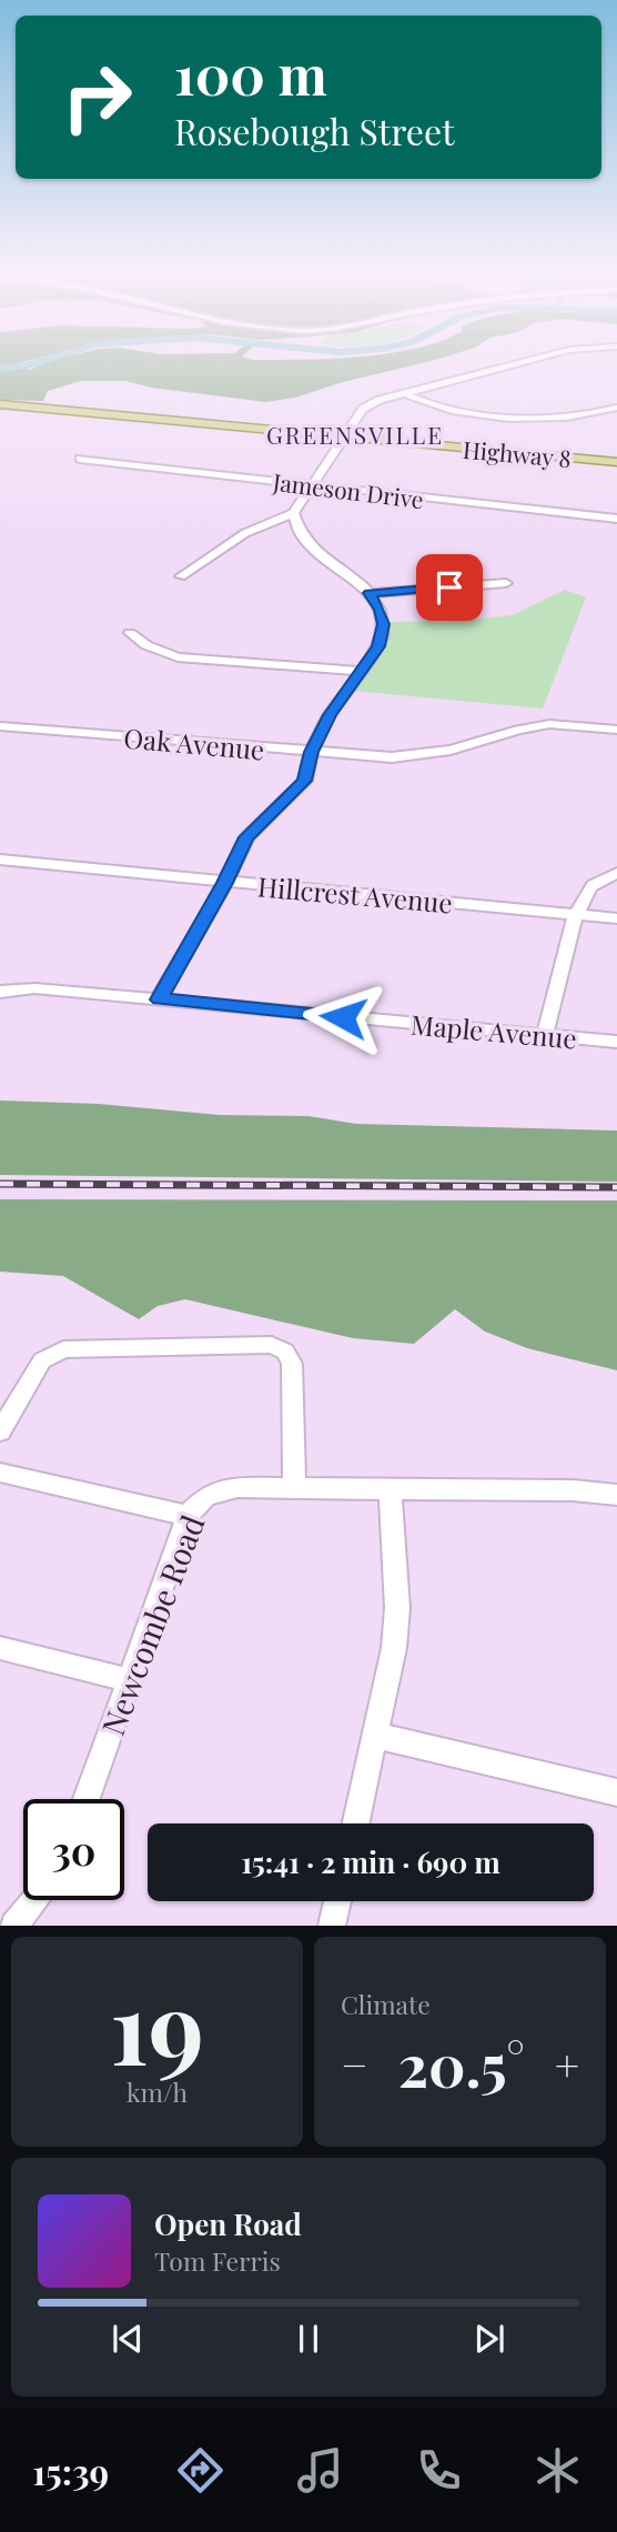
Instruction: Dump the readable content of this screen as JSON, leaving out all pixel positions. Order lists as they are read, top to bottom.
{
  "streets": {
    "main road": ["Highway 8"],
    "street": [
      "Jameson Drive",
      "Oak Avenue",
      "Hillcrest Avenue",
      "Maple Avenue",
      "Newcombe Road"
    ]
  },
  "districts": ["GREENSVILLE"],
  "page": {
    "turn": ["100 m", "Rosebough Street"],
    "limit": "30",
    "trip": "15:41 · 2 min · 690 m",
    "tile": [
      ["19", "km/h"],
      "Climate"
    ],
    "heat": ["−", "20.5°", "+"],
    "song": ["Open Road", "Tom Ferris"],
    "tabs": "15:39"
  }
}
